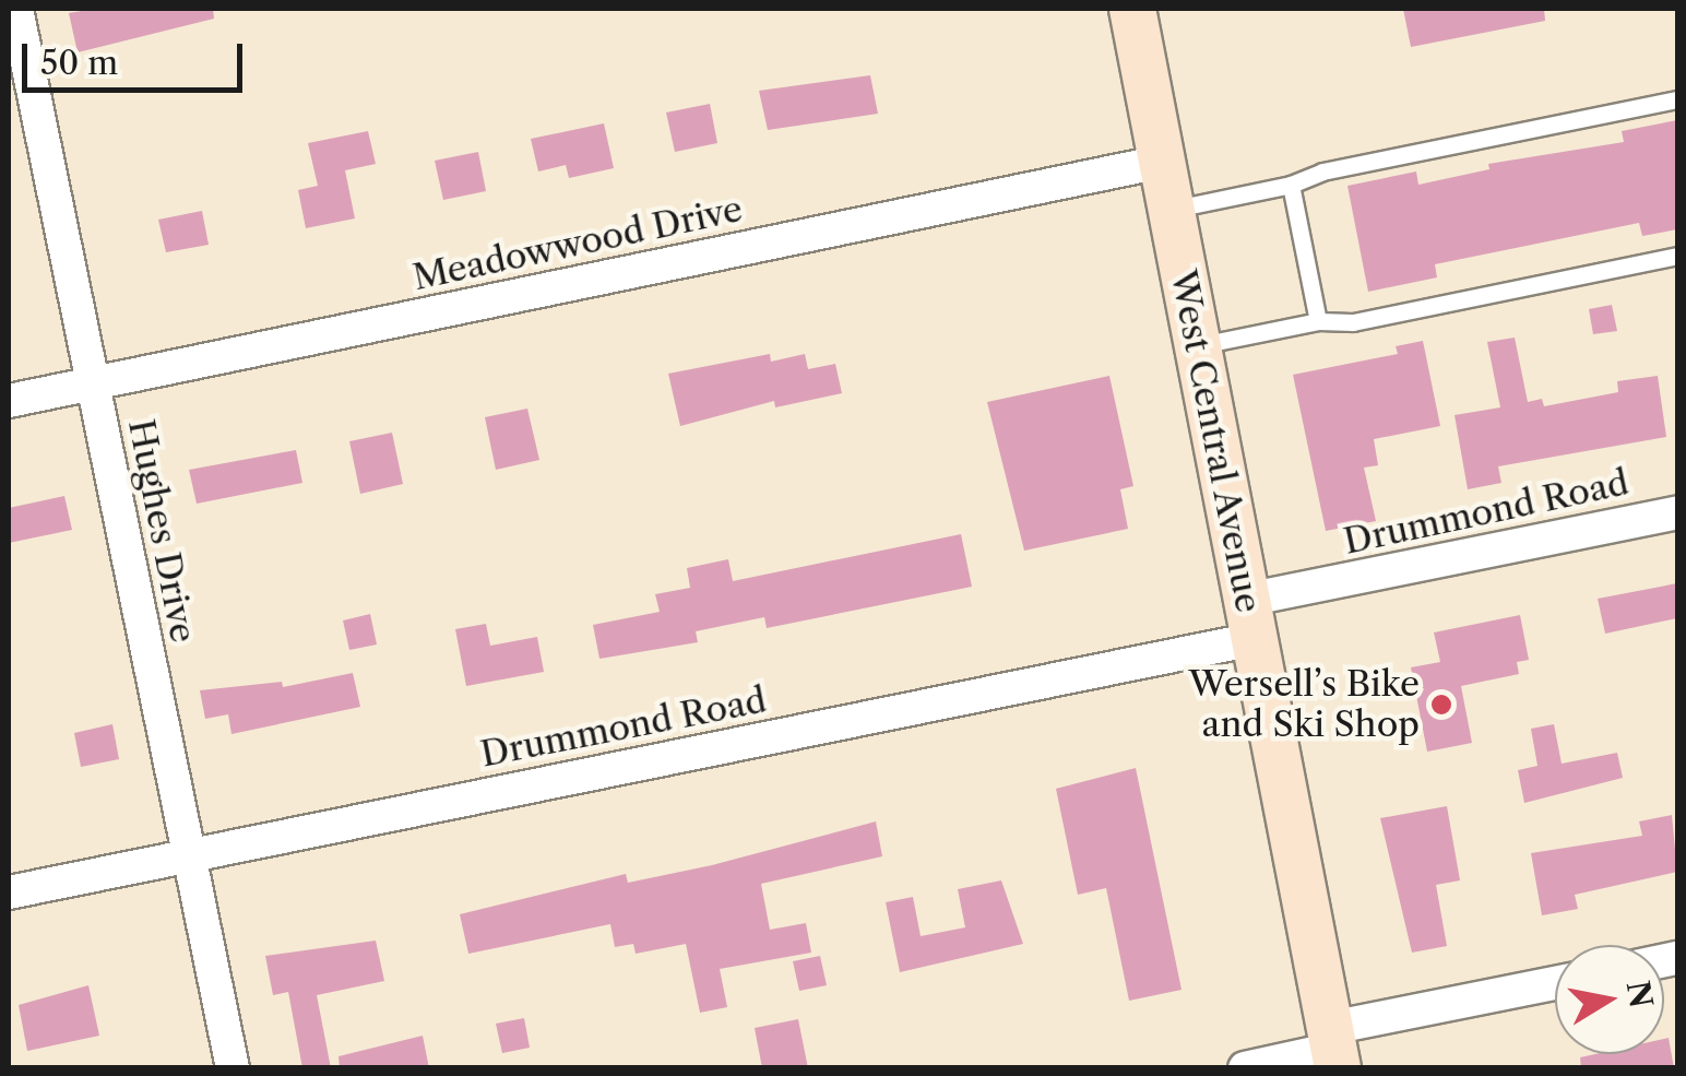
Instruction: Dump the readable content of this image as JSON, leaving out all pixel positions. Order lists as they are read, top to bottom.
{
  "streets": {
    "main road": ["West Central Avenue"],
    "street": ["Meadowwood Drive", "Drummond Road", "Hughes Drive"]
  },
  "crossings": [
    ["Meadowwood Drive", "West Central Avenue"],
    ["Meadowwood Drive", "Hughes Drive"],
    ["West Central Avenue", "Drummond Road"],
    ["Drummond Road", "Hughes Drive"]
  ],
  "places": ["Wersell’s Bike and Ski Shop"],
  "scale_bar": "50 m",
  "north": "right"
}
